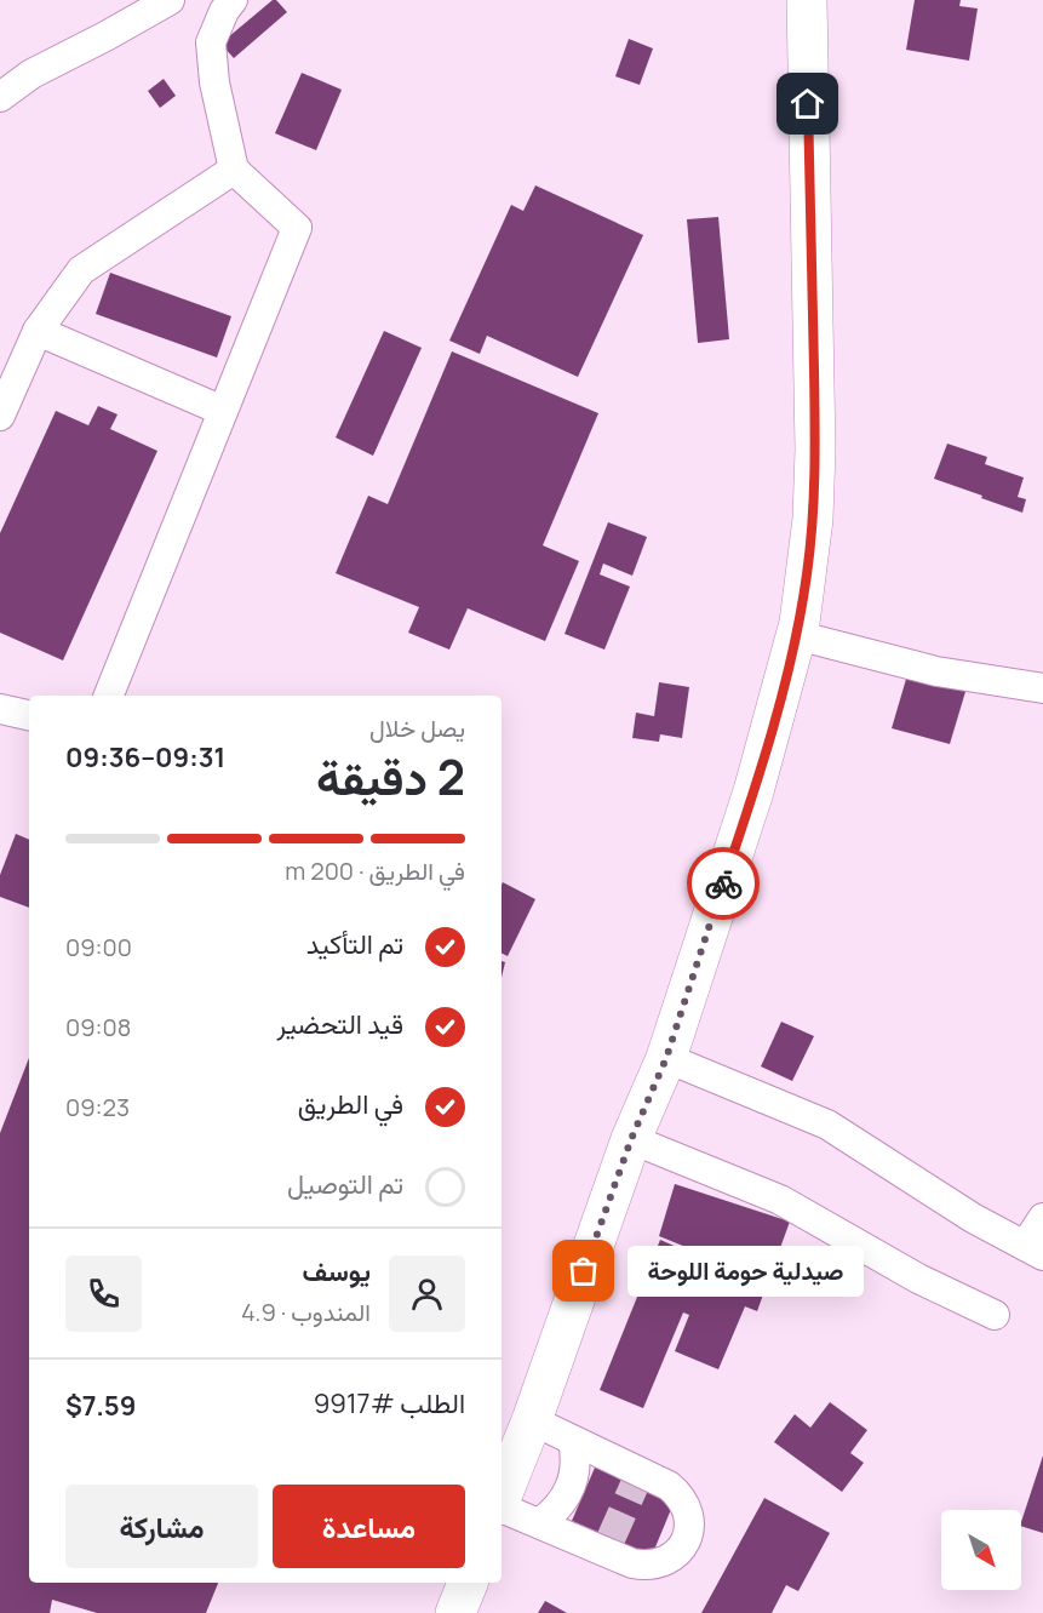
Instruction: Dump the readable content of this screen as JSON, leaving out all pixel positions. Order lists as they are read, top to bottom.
{
  "places": ["صيدلية حومة اللوحة"],
  "north": "bottom right",
  "page": {
    "heading": ["2 دقيقة", "يصل خلال", "09:31–09:36"],
    "panel": [
      "يوسف",
      "المندوب · 4.9",
      "الطلب #9917",
      "$7.59"
    ],
    "bar": "في الطريق · 200 m",
    "list": [
      ["تم التأكيد", "09:00"],
      ["قيد التحضير", "09:08"],
      ["في الطريق", "09:23"],
      "تم التوصيل"
    ],
    "bubble": "صيدلية حومة اللوحة",
    "buttons": ["مساعدة", "مشاركة"]
  }
}
